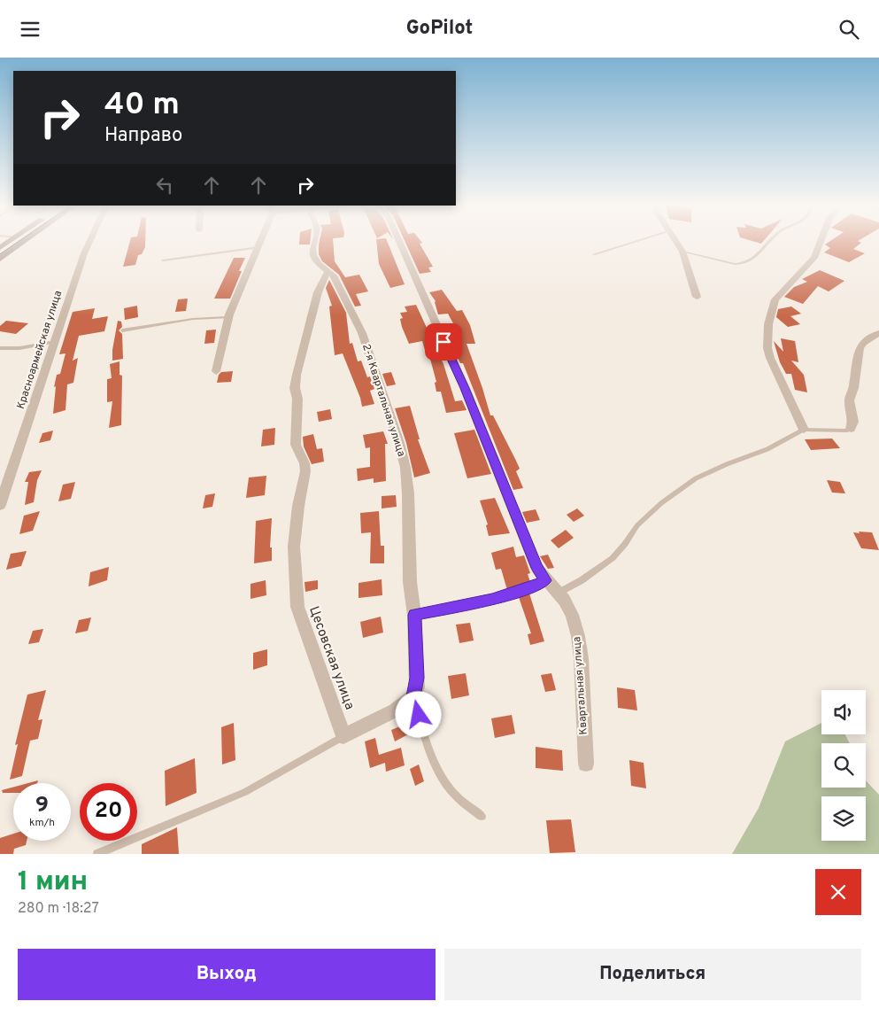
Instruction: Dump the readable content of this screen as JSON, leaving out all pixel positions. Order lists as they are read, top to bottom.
{
  "streets": {
    "street": [
      "Красноармейская улица",
      "2-я Квартальная улица",
      "Цесовская улица",
      "Квартальная улица"
    ]
  },
  "crossings": [
    ["2-я Квартальная улица", "Цесовская улица"]
  ],
  "page": {
    "header": "GoPilot",
    "turn": ["40 m", "Направо"],
    "speed": "9 km/h",
    "limit": "20",
    "heading": ["1 мин", "280 m · 18:27"],
    "buttons": ["Выход", "Поделиться"]
  }
}
